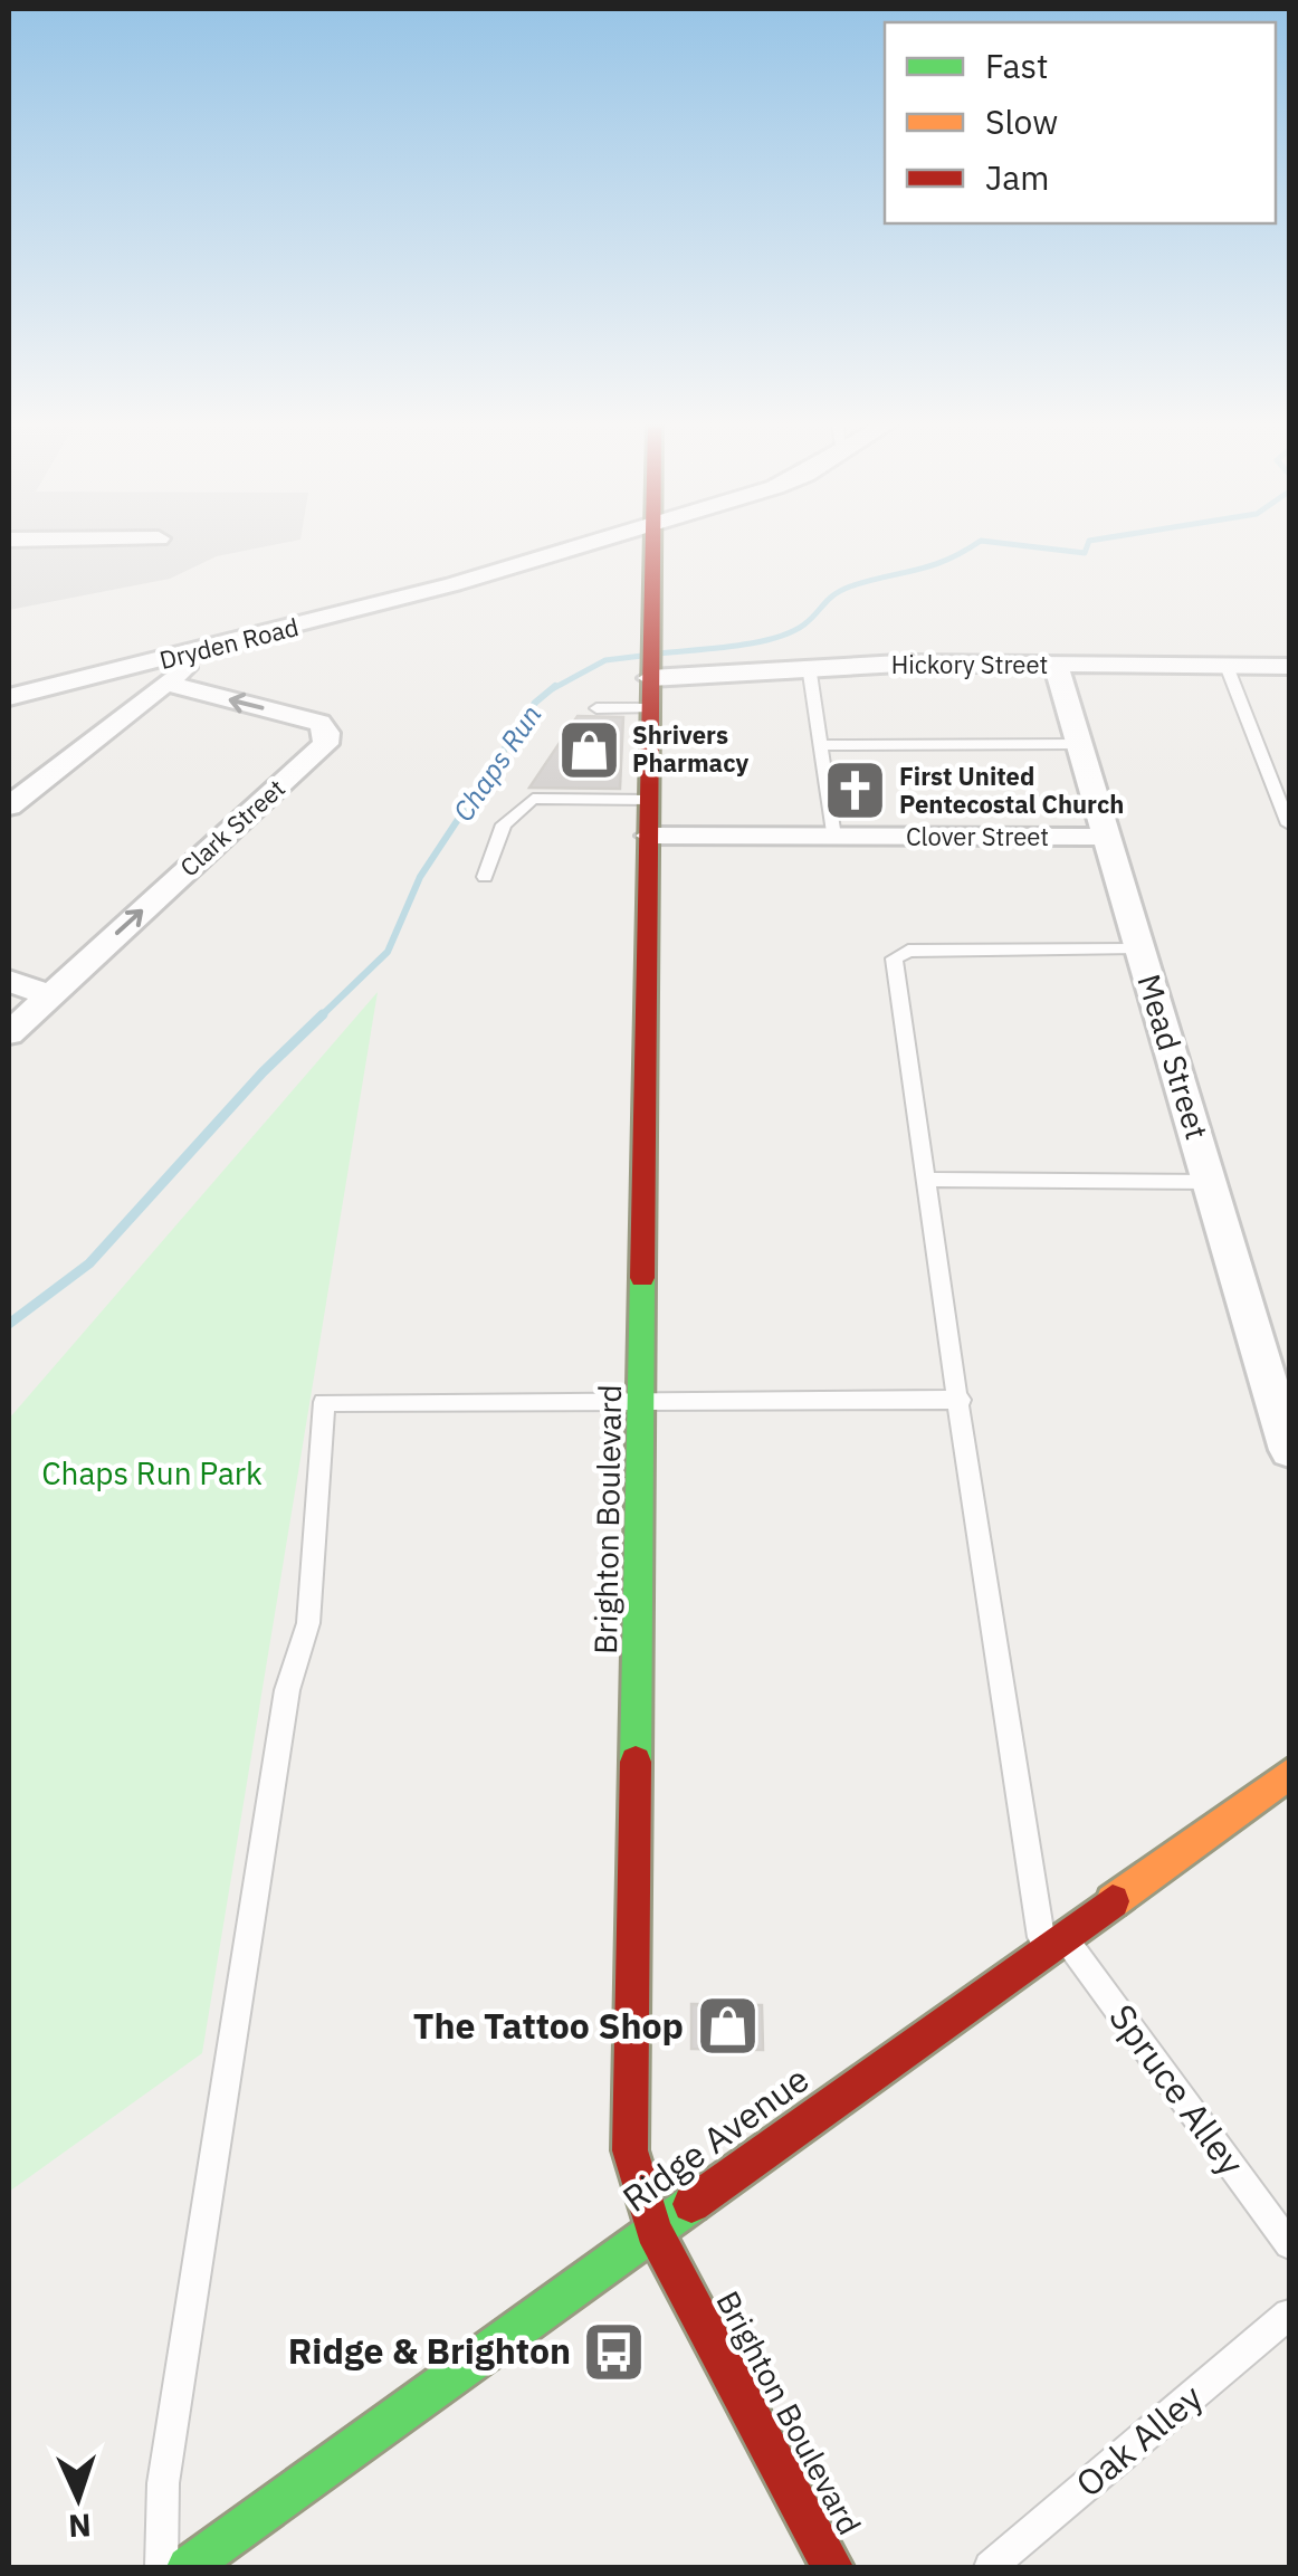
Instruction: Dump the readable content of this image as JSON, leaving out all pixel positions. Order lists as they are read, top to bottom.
{
  "streets": {
    "street": [
      "Dryden Road",
      "Hickory Street",
      "Clark Street",
      "Clover Street",
      "Mead Street",
      "Brighton Boulevard",
      "Ridge Avenue"
    ],
    "lane": ["Spruce Alley", "Oak Alley"]
  },
  "crossings": [
    ["Hickory Street", "Mead Street"],
    ["Hickory Street", "Brighton Boulevard"],
    ["Clover Street", "Mead Street"],
    ["Clover Street", "Brighton Boulevard"],
    ["Brighton Boulevard", "Ridge Avenue"],
    ["Spruce Alley", "Ridge Avenue"]
  ],
  "water": ["Chaps Run"],
  "parks": ["Chaps Run Park"],
  "places": {
    "shop": ["Shrivers Pharmacy", "The Tattoo Shop"],
    "church": ["First United Pentecostal Church"],
    "bus stop": ["Ridge & Brighton"]
  },
  "legend": ["Fast", "Slow", "Jam"],
  "north": "bottom"
}
